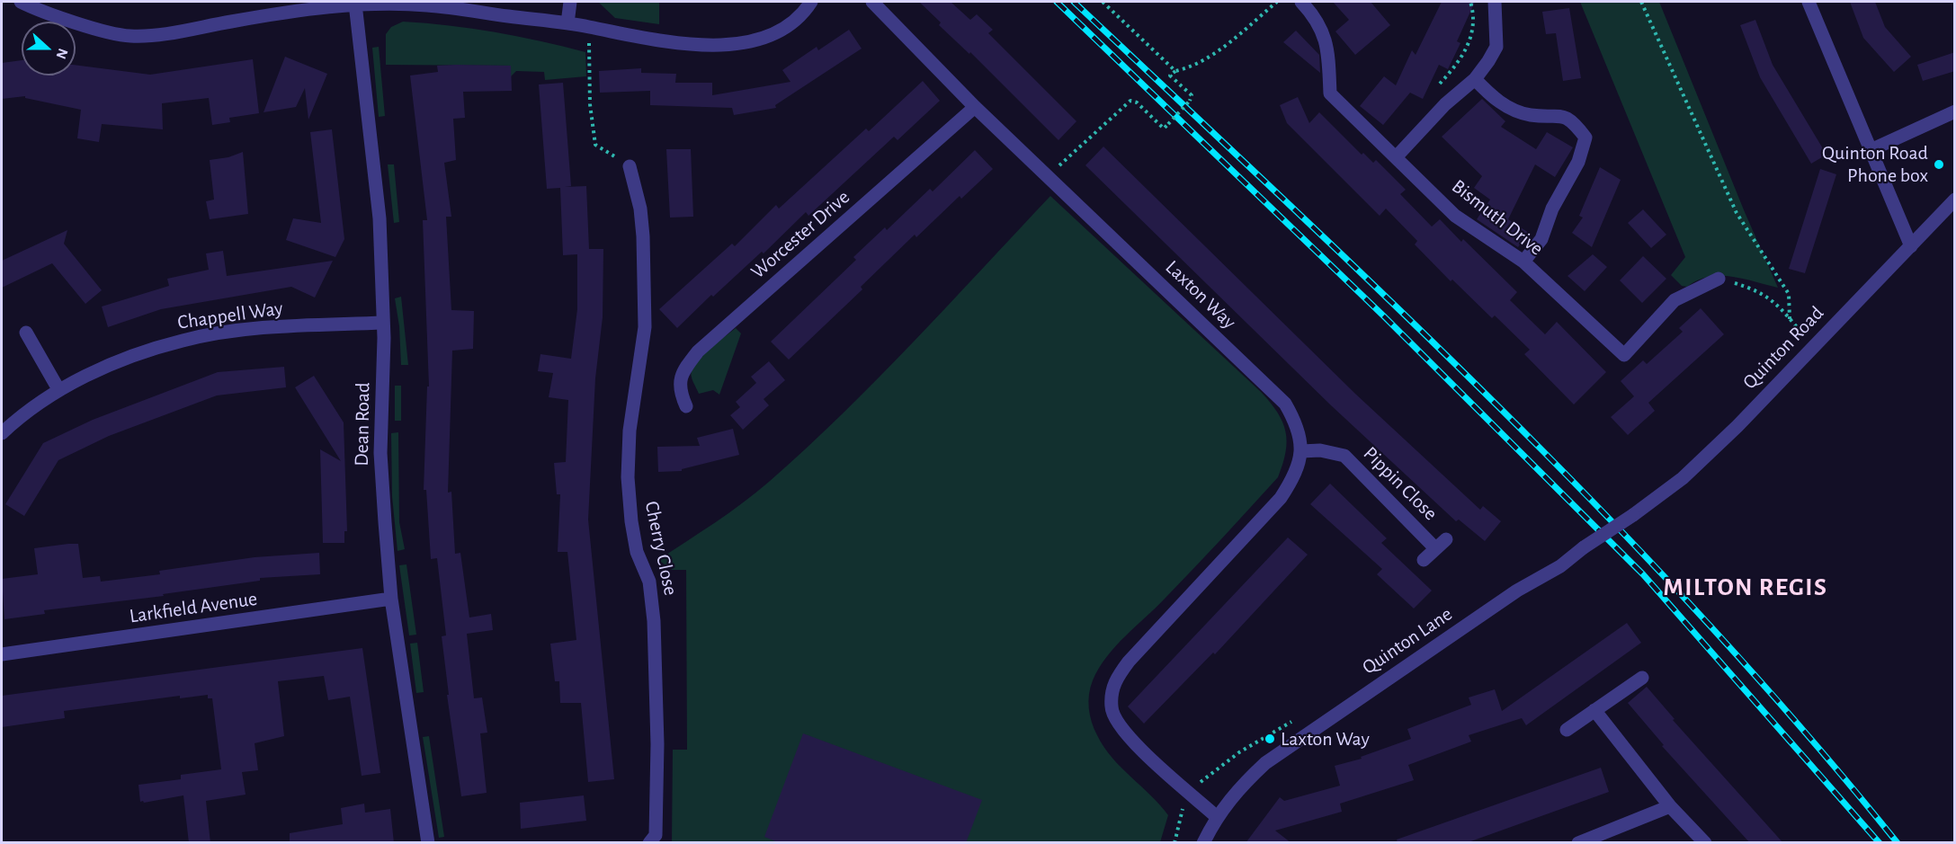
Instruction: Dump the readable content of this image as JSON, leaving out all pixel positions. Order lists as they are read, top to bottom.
{
  "streets": {
    "street": [
      "Bismuth Drive",
      "Worcester Drive",
      "Laxton Way",
      "Chappell Way",
      "Quinton Road",
      "Dean Road",
      "Pippin Close",
      "Cherry Close",
      "Larkfield Avenue",
      "Quinton Lane"
    ]
  },
  "crossings": [
    ["Worcester Drive", "Laxton Way"],
    ["Laxton Way", "Pippin Close"],
    ["Laxton Way", "Quinton Lane"],
    ["Chappell Way", "Dean Road"],
    ["Quinton Road", "Quinton Lane"],
    ["Dean Road", "Larkfield Avenue"]
  ],
  "districts": ["MILTON REGIS"],
  "places": ["Quinton Road Phone box", "Laxton Way"],
  "north": "right"
}
